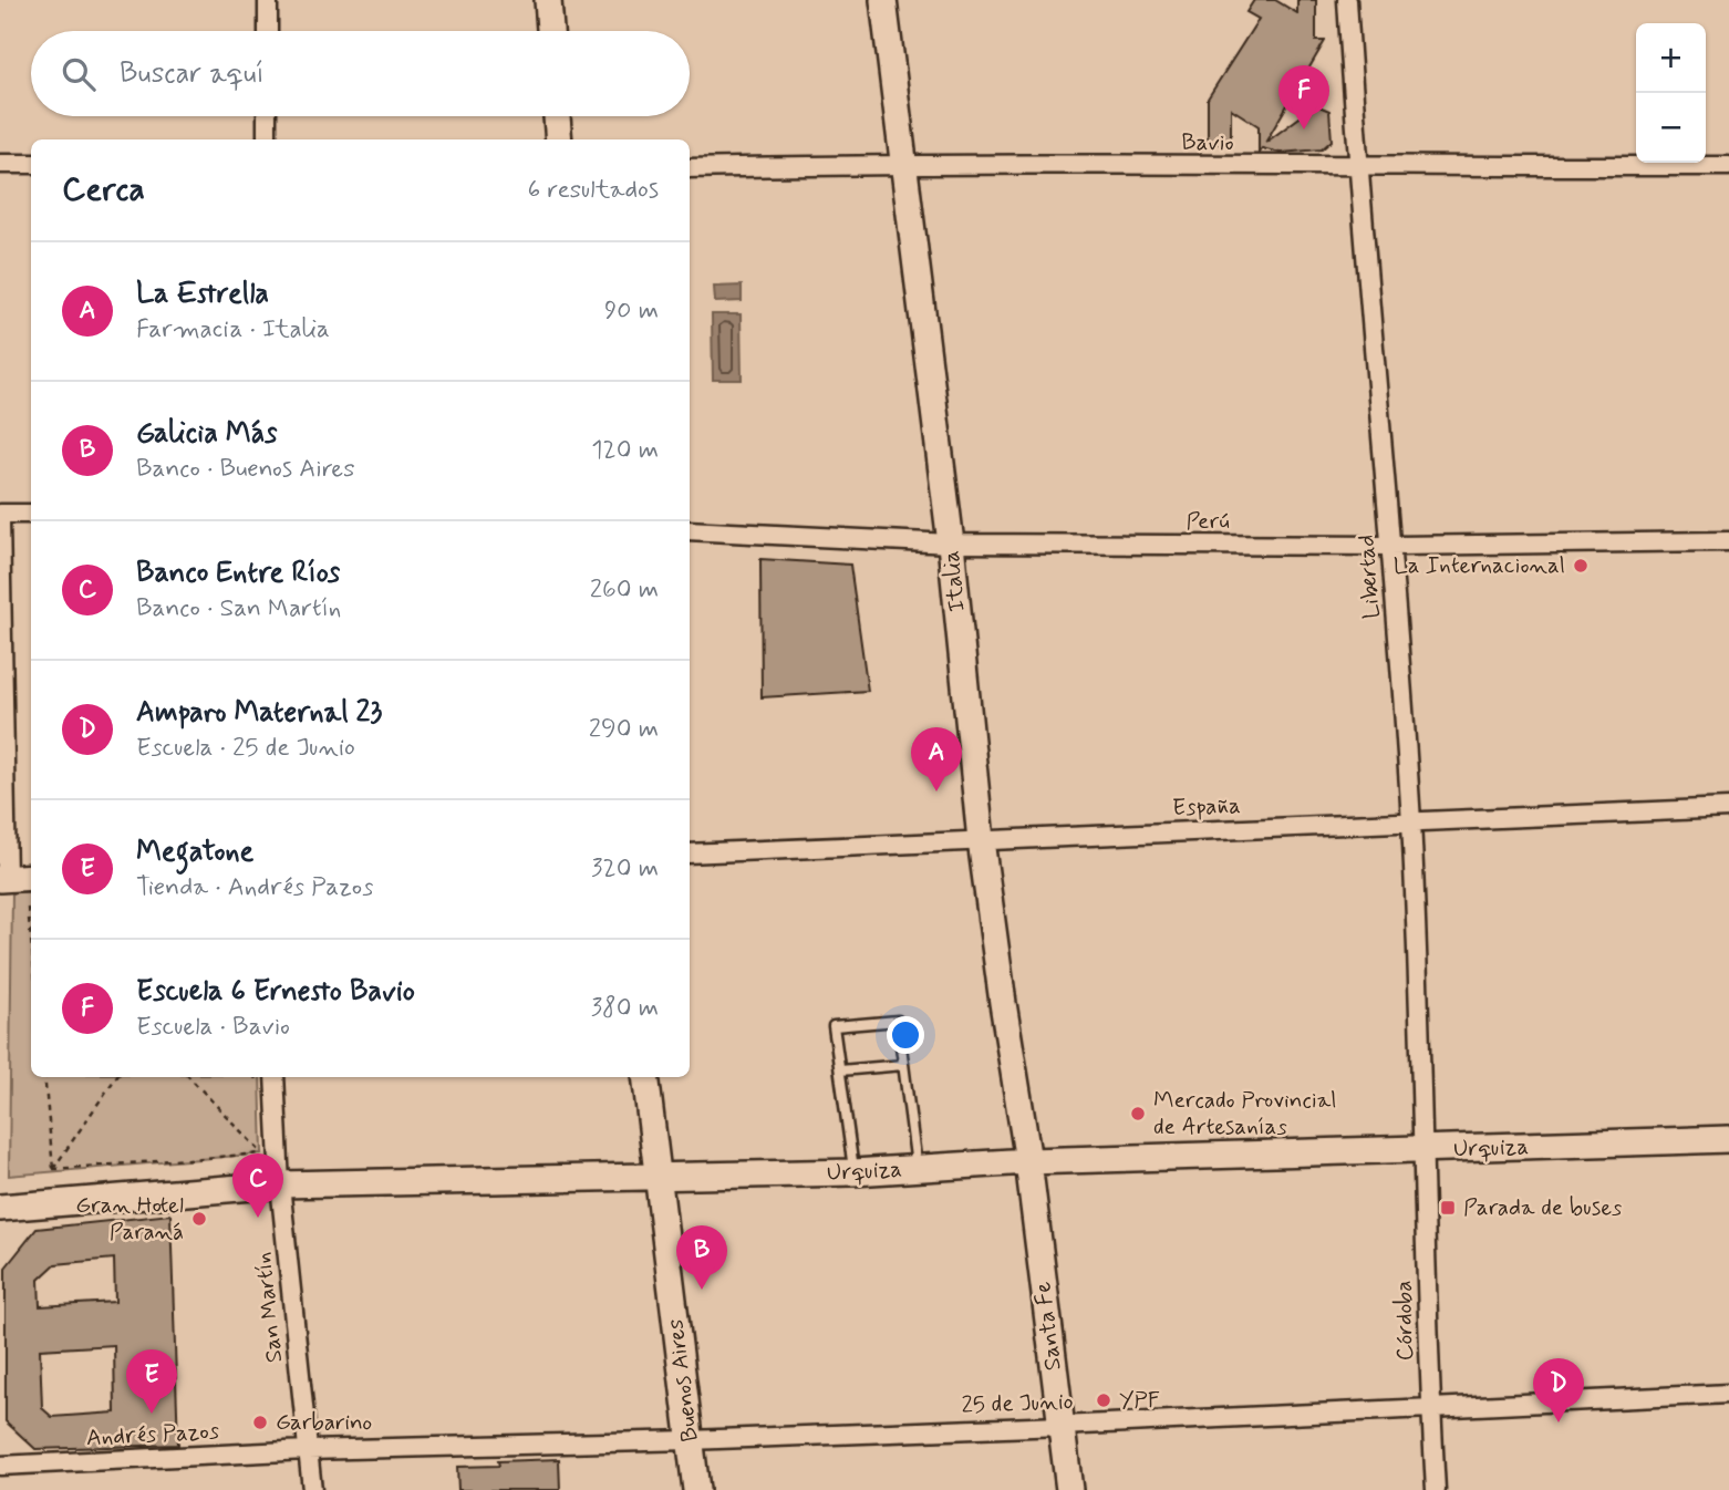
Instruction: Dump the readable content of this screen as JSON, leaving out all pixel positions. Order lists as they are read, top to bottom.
{
  "streets": {
    "street": [
      "Bavio",
      "Perú",
      "Libertad",
      "Italia",
      "España",
      "Urquiza",
      "San Martín",
      "Córdoba",
      "Santa Fe",
      "Buenos Aires",
      "25 de Junio",
      "Andrés Pazos"
    ]
  },
  "crossings": [
    ["Bavio", "Libertad"],
    ["Bavio", "Italia"],
    ["Perú", "Libertad"],
    ["Perú", "Italia"],
    ["Libertad", "España"],
    ["Libertad", "Urquiza"],
    ["Libertad", "Córdoba"],
    ["Italia", "España"],
    ["Italia", "Urquiza"],
    ["Italia", "Santa Fe"],
    ["Urquiza", "San Martín"],
    ["Urquiza", "Córdoba"],
    ["Urquiza", "Santa Fe"],
    ["Urquiza", "Buenos Aires"],
    ["San Martín", "25 de Junio"],
    ["San Martín", "Andrés Pazos"],
    ["Córdoba", "25 de Junio"],
    ["Santa Fe", "25 de Junio"],
    ["Buenos Aires", "25 de Junio"],
    ["25 de Junio", "Andrés Pazos"]
  ],
  "places": {
    "other": [
      "La Internacional",
      "Mercado Provincial de Artesanías",
      "Gran Hotel Paraná",
      "YPF",
      "Garbarino"
    ],
    "transit": ["Parada de buses"]
  },
  "page": {
    "map_buttons": ["+", "−"],
    "search": "Buscar aquí",
    "pins": [
      "F",
      "A",
      "C",
      "B",
      "E",
      "D"
    ],
    "heading": ["Cerca", "6 resultados"],
    "list": [
      {
        "mark": "A",
        "name": "La Estrella",
        "note": "Farmacia · Italia",
        "value": "90 m"
      },
      {
        "mark": "B",
        "name": "Galicia Más",
        "note": "Banco · Buenos Aires",
        "value": "120 m"
      },
      {
        "mark": "C",
        "name": "Banco Entre Ríos",
        "note": "Banco · San Martín",
        "value": "260 m"
      },
      {
        "mark": "D",
        "name": "Amparo Maternal 23",
        "note": "Escuela · 25 de Junio",
        "value": "290 m"
      },
      {
        "mark": "E",
        "name": "Megatone",
        "note": "Tienda · Andrés Pazos",
        "value": "320 m"
      },
      {
        "mark": "F",
        "name": "Escuela 6 Ernesto Bavio",
        "note": "Escuela · Bavio",
        "value": "380 m"
      }
    ]
  }
}
